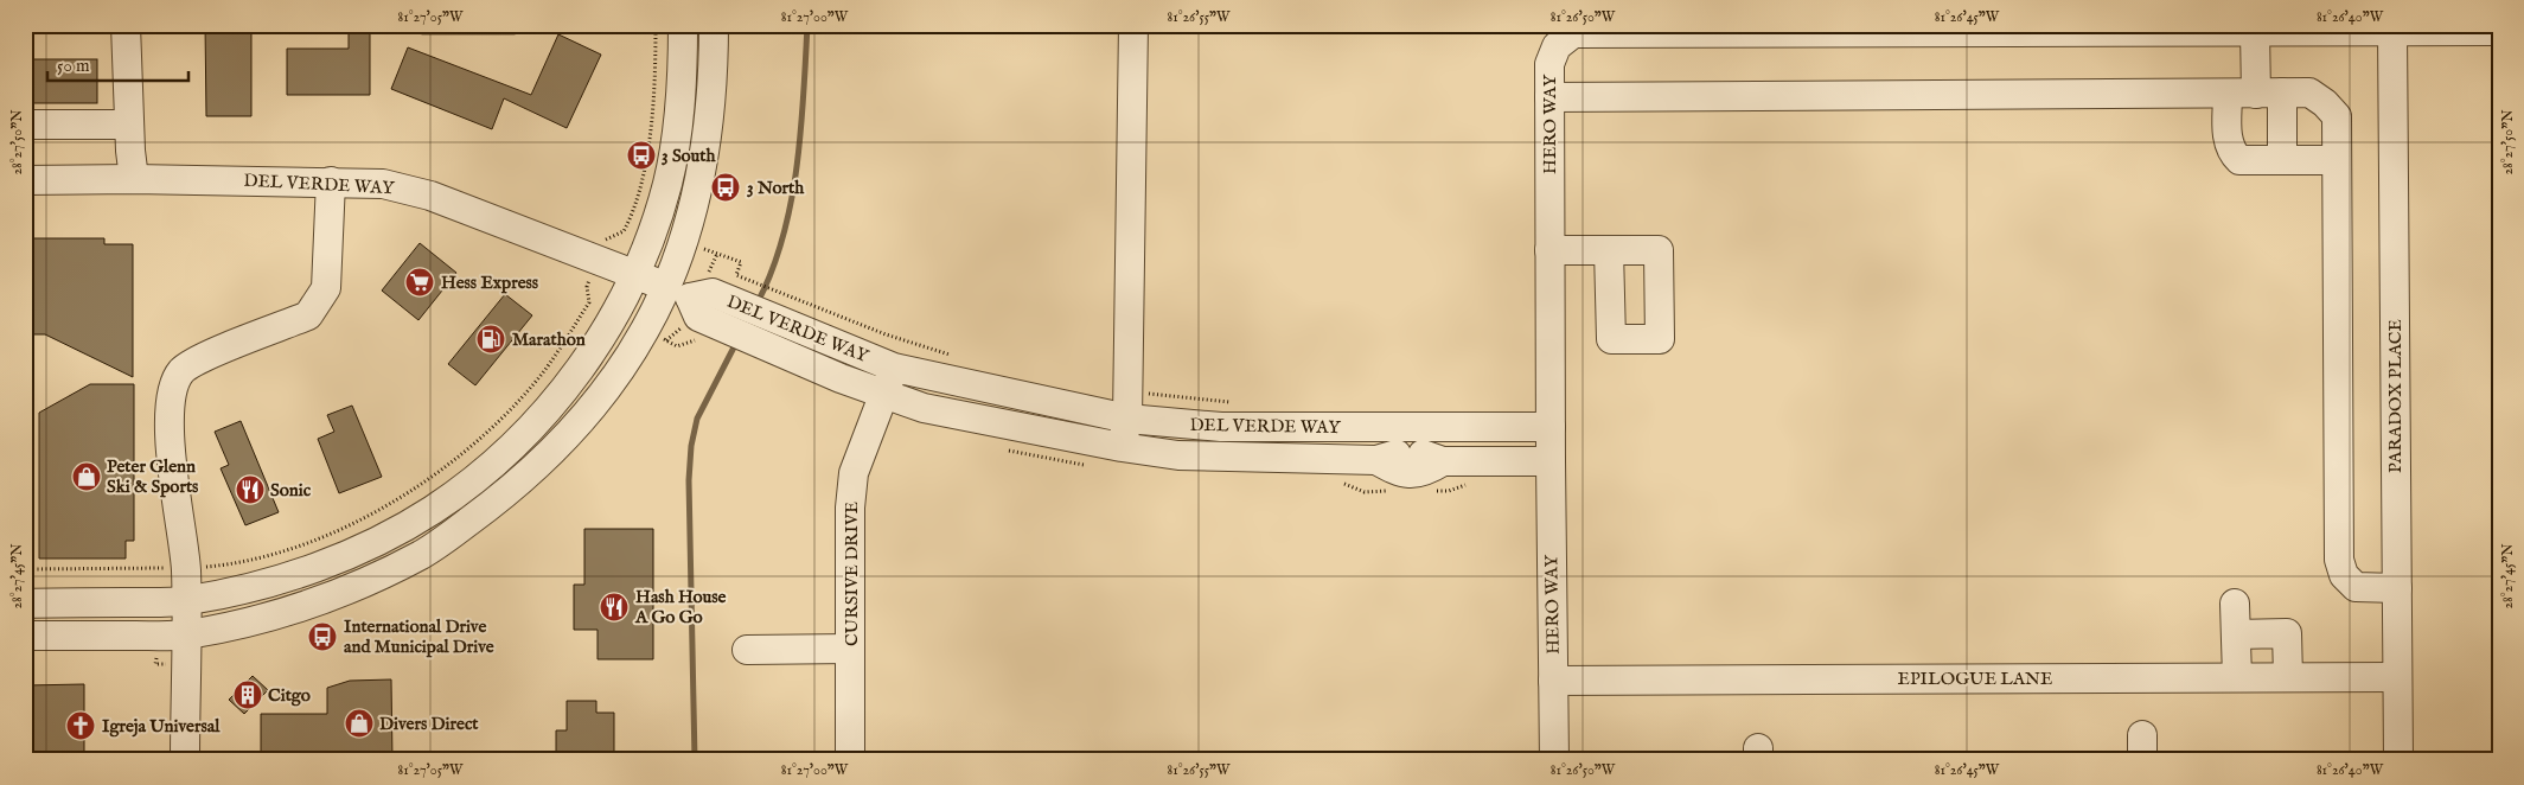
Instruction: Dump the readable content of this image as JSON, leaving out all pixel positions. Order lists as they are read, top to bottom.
{
  "streets": {
    "street": [
      "HERO WAY",
      "DEL VERDE WAY",
      "PARADOX PLACE",
      "CURSIVE DRIVE",
      "EPILOGUE LANE"
    ]
  },
  "crossings": [
    ["HERO WAY", "DEL VERDE WAY"],
    ["HERO WAY", "PARADOX PLACE"],
    ["HERO WAY", "EPILOGUE LANE"],
    ["DEL VERDE WAY", "CURSIVE DRIVE"],
    ["PARADOX PLACE", "EPILOGUE LANE"]
  ],
  "places": {
    "bus stop": ["3 South", "3 North", "International Drive and Municipal Drive"],
    "supermarket": ["Hess Express"],
    "fuel station": ["Marathon"],
    "shop": ["Peter Glenn Ski & Sports", "Divers Direct"],
    "restaurant": ["Sonic", "Hash House A Go Go"],
    "building": ["Citgo"],
    "church": ["Igreja Universal"]
  },
  "scale_bar": "50 m",
  "coordinates": [
    "81°27'05\"W",
    "81°27'00\"W",
    "81°26'55\"W",
    "81°26'50\"W",
    "81°26'45\"W",
    "81°26'40\"W",
    "28°27'50\"N",
    "28°27'45\"N"
  ]
}
